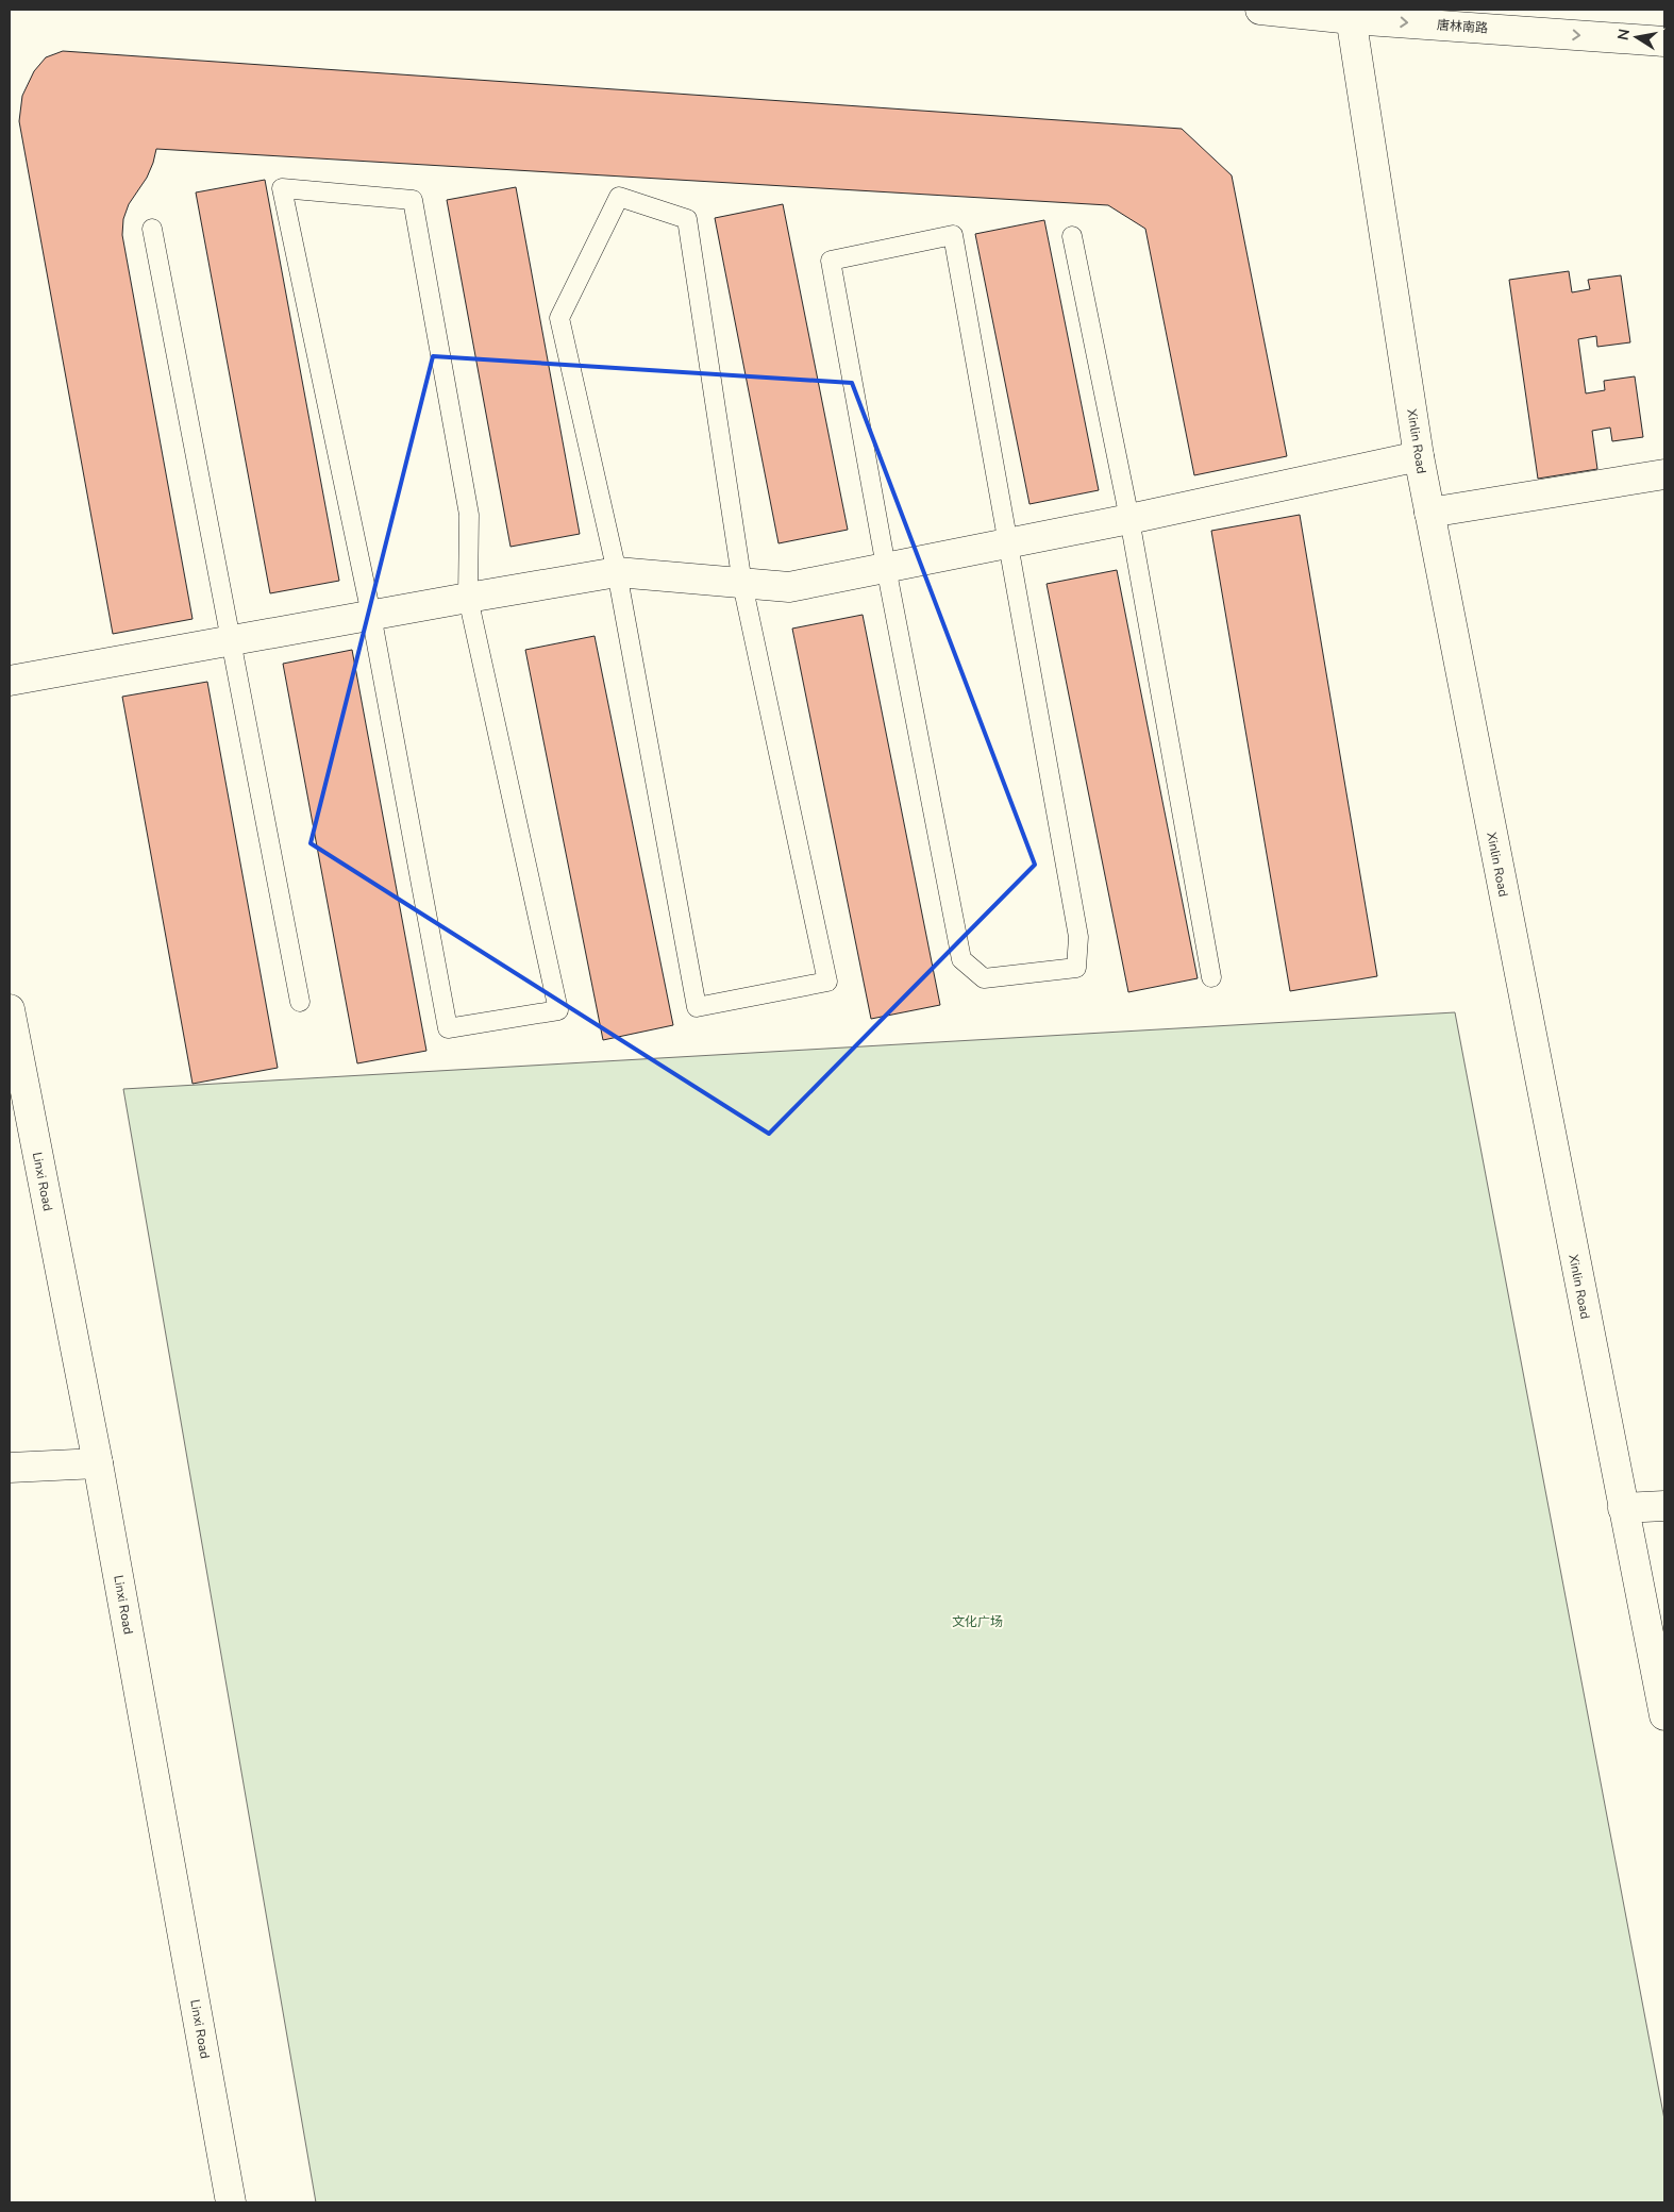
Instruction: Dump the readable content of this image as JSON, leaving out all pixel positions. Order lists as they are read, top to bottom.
{
  "streets": {
    "street": ["唐林南路", "Xinlin Road", "Linxi Road"]
  },
  "crossings": [
    ["唐林南路", "Xinlin Road"]
  ],
  "one_way": ["唐林南路"],
  "parks": ["文化广场"],
  "north": "left"
}
